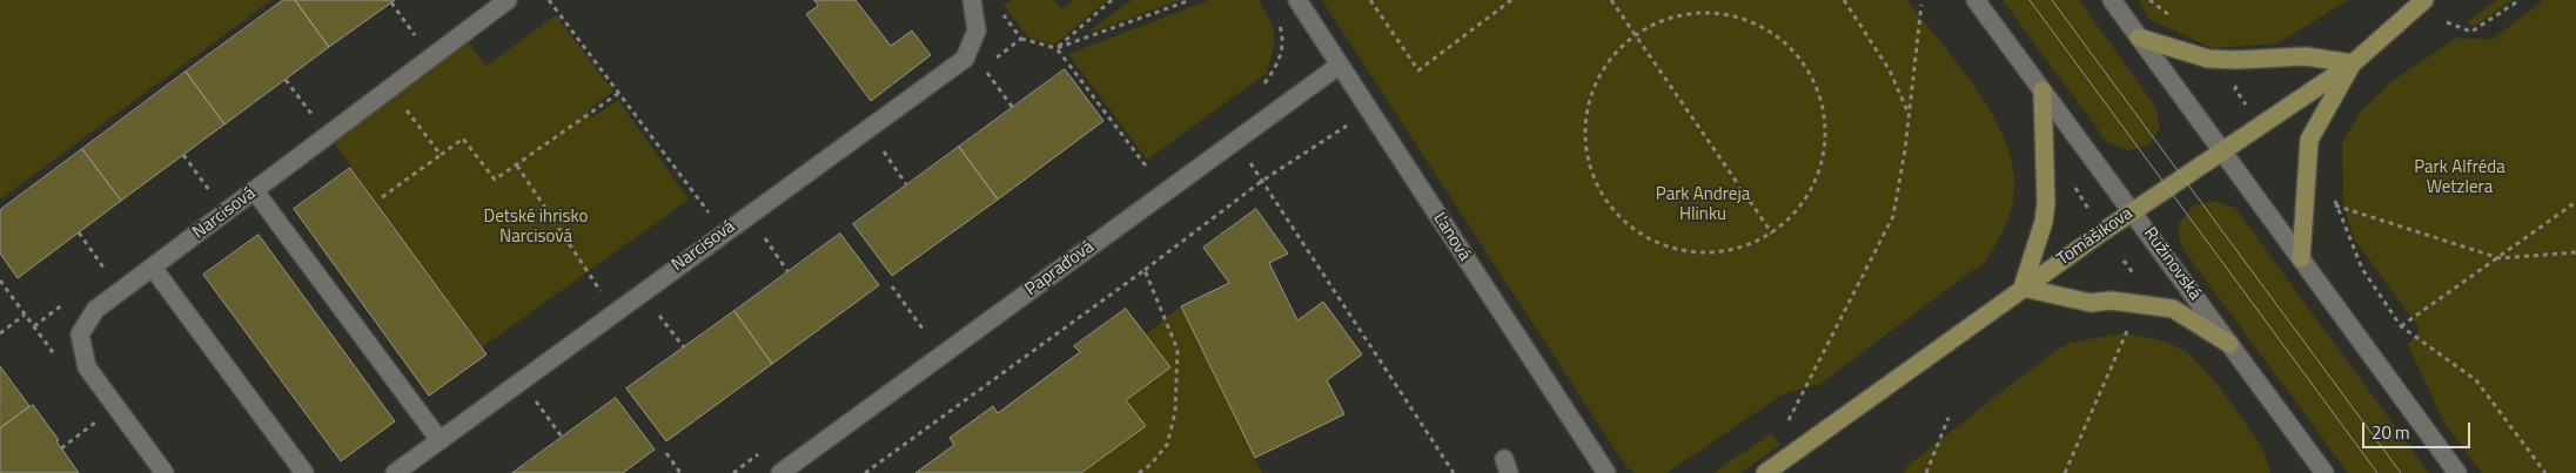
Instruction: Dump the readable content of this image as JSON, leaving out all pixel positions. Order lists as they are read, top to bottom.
{
  "streets": {
    "main road": ["Tomášikova"],
    "street": [
      "Narcisová",
      "Ľanová",
      "Ružinovská",
      "Papraďová"
    ]
  },
  "crossings": [
    ["Ľanová", "Papraďová"],
    ["Tomášikova", "Ružinovská"]
  ],
  "parks": ["Park Alfréda Wetzlera", "Park Andreja Hlinku", "Detské ihrisko Narcisová"],
  "scale_bar": "20 m"
}
